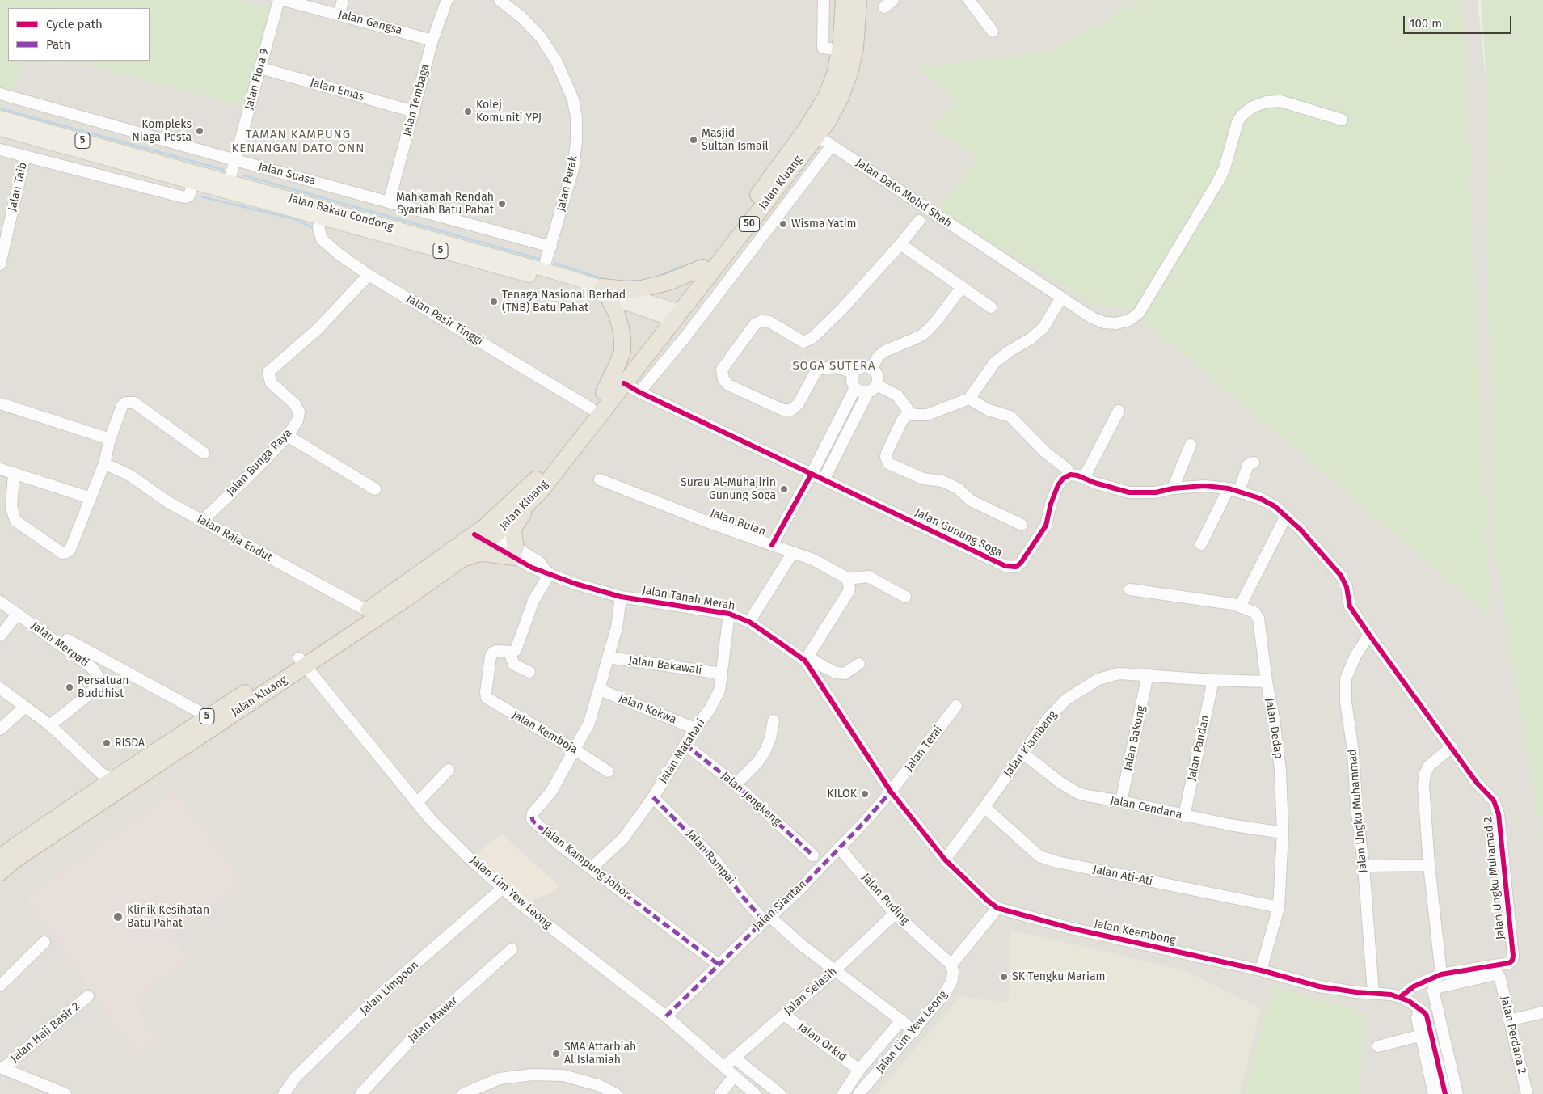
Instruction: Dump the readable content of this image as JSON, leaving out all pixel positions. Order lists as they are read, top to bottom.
{
  "streets": {
    "highway": ["5", "Jalan Kluang", "50"],
    "main road": ["Jalan Bakau Condong"],
    "street": [
      "Jalan Gangsa",
      "Jalan Flora 9",
      "Jalan Emas",
      "Jalan Tembaga",
      "Jalan Suasa",
      "Jalan Perak",
      "Jalan Taib",
      "Jalan Dato Mohd Shah",
      "Jalan Pasir Tinggi",
      "Jalan Bunga Raya",
      "Jalan Bulan",
      "Jalan Gunung Soga",
      "Jalan Raja Endut",
      "Jalan Tanah Merah",
      "Jalan Merpati",
      "Jalan Bakawali",
      "Jalan Kekwa",
      "Jalan Dedap",
      "Jalan Kemboja",
      "Jalan Bakong",
      "Jalan Kiambang",
      "Jalan Pandan",
      "Jalan Terai",
      "Jalan Matahari",
      "Jalan Jengkeng",
      "Jalan Cendana",
      "Jalan Ungku Muhammad",
      "Jalan Rampai",
      "Jalan Kampung Johor",
      "Jalan Ati-Ati",
      "Jalan Ungku Muhamad 2",
      "Jalan Lim Yew Leong",
      "Jalan Puding",
      "Jalan Siantan",
      "Jalan Keembong",
      "Jalan Limpoon",
      "Jalan Selasih",
      "Jalan Mawar",
      "Jalan Haji Basir 2",
      "Jalan Perdana 2",
      "Jalan Orkid"
    ]
  },
  "crossings": [
    ["Jalan Gangsa", "Jalan Tembaga"],
    ["Jalan Flora 9", "Jalan Emas"],
    ["Jalan Flora 9", "Jalan Suasa"],
    ["Jalan Flora 9", "Jalan Bakau Condong"],
    ["Jalan Emas", "Jalan Tembaga"],
    ["Jalan Tembaga", "Jalan Suasa"],
    ["Jalan Suasa", "Jalan Perak"],
    ["Jalan Kluang", "Jalan Dato Mohd Shah"],
    ["Jalan Kluang", "Jalan Bakau Condong"],
    ["Jalan Kluang", "Jalan Pasir Tinggi"],
    ["Jalan Kluang", "Jalan Gunung Soga"],
    ["Jalan Kluang", "Jalan Raja Endut"],
    ["Jalan Kluang", "Jalan Lim Yew Leong"],
    ["Jalan Perak", "Jalan Bakau Condong"],
    ["Jalan Bakau Condong", "Jalan Pasir Tinggi"],
    ["Jalan Pasir Tinggi", "Jalan Bunga Raya"],
    ["Jalan Bunga Raya", "Jalan Raja Endut"],
    ["Jalan Tanah Merah", "Jalan Terai"],
    ["Jalan Tanah Merah", "Jalan Matahari"],
    ["Jalan Tanah Merah", "Jalan Kampung Johor"],
    ["Jalan Tanah Merah", "Jalan Siantan"],
    ["Jalan Tanah Merah", "Jalan Keembong"],
    ["Jalan Bakawali", "Jalan Matahari"],
    ["Jalan Bakawali", "Jalan Kampung Johor"],
    ["Jalan Kekwa", "Jalan Matahari"],
    ["Jalan Kekwa", "Jalan Kampung Johor"],
    ["Jalan Dedap", "Jalan Kiambang"],
    ["Jalan Dedap", "Jalan Cendana"],
    ["Jalan Dedap", "Jalan Ati-Ati"],
    ["Jalan Dedap", "Jalan Keembong"],
    ["Jalan Kemboja", "Jalan Kampung Johor"],
    ["Jalan Bakong", "Jalan Kiambang"],
    ["Jalan Bakong", "Jalan Cendana"],
    ["Jalan Kiambang", "Jalan Pandan"],
    ["Jalan Kiambang", "Jalan Cendana"],
    ["Jalan Kiambang", "Jalan Ati-Ati"],
    ["Jalan Kiambang", "Jalan Keembong"],
    ["Jalan Pandan", "Jalan Cendana"],
    ["Jalan Terai", "Jalan Siantan"],
    ["Jalan Terai", "Jalan Keembong"],
    ["Jalan Matahari", "Jalan Jengkeng"],
    ["Jalan Matahari", "Jalan Rampai"],
    ["Jalan Matahari", "Jalan Kampung Johor"],
    ["Jalan Ungku Muhammad", "Jalan Ungku Muhamad 2"],
    ["Jalan Ungku Muhammad", "Jalan Keembong"],
    ["Jalan Rampai", "Jalan Lim Yew Leong"],
    ["Jalan Rampai", "Jalan Siantan"],
    ["Jalan Rampai", "Jalan Selasih"],
    ["Jalan Kampung Johor", "Jalan Siantan"],
    ["Jalan Ungku Muhamad 2", "Jalan Keembong"],
    ["Jalan Lim Yew Leong", "Jalan Puding"],
    ["Jalan Lim Yew Leong", "Jalan Siantan"],
    ["Jalan Lim Yew Leong", "Jalan Limpoon"],
    ["Jalan Lim Yew Leong", "Jalan Selasih"],
    ["Jalan Puding", "Jalan Siantan"],
    ["Jalan Puding", "Jalan Selasih"],
    ["Jalan Siantan", "Jalan Keembong"],
    ["Jalan Selasih", "Jalan Orkid"]
  ],
  "districts": ["TAMAN KAMPUNG KENANGAN DATO ONN", "SOGA SUTERA"],
  "places": [
    "Kolej Komuniti YPJ",
    "Kompleks Niaga Pesta",
    "Masjid Sultan Ismail",
    "Mahkamah Rendah Syariah Batu Pahat",
    "Wisma Yatim",
    "Tenaga Nasional Berhad (TNB) Batu Pahat",
    "Surau Al-Muhajirin Gunung Soga",
    "Persatuan Buddhist",
    "RISDA",
    "KILOK",
    "Klinik Kesihatan Batu Pahat",
    "SK Tengku Mariam",
    "SMA Attarbiah Al Islamiah"
  ],
  "legend": ["Cycle path", "Path"],
  "scale_bar": "100 m"
}
